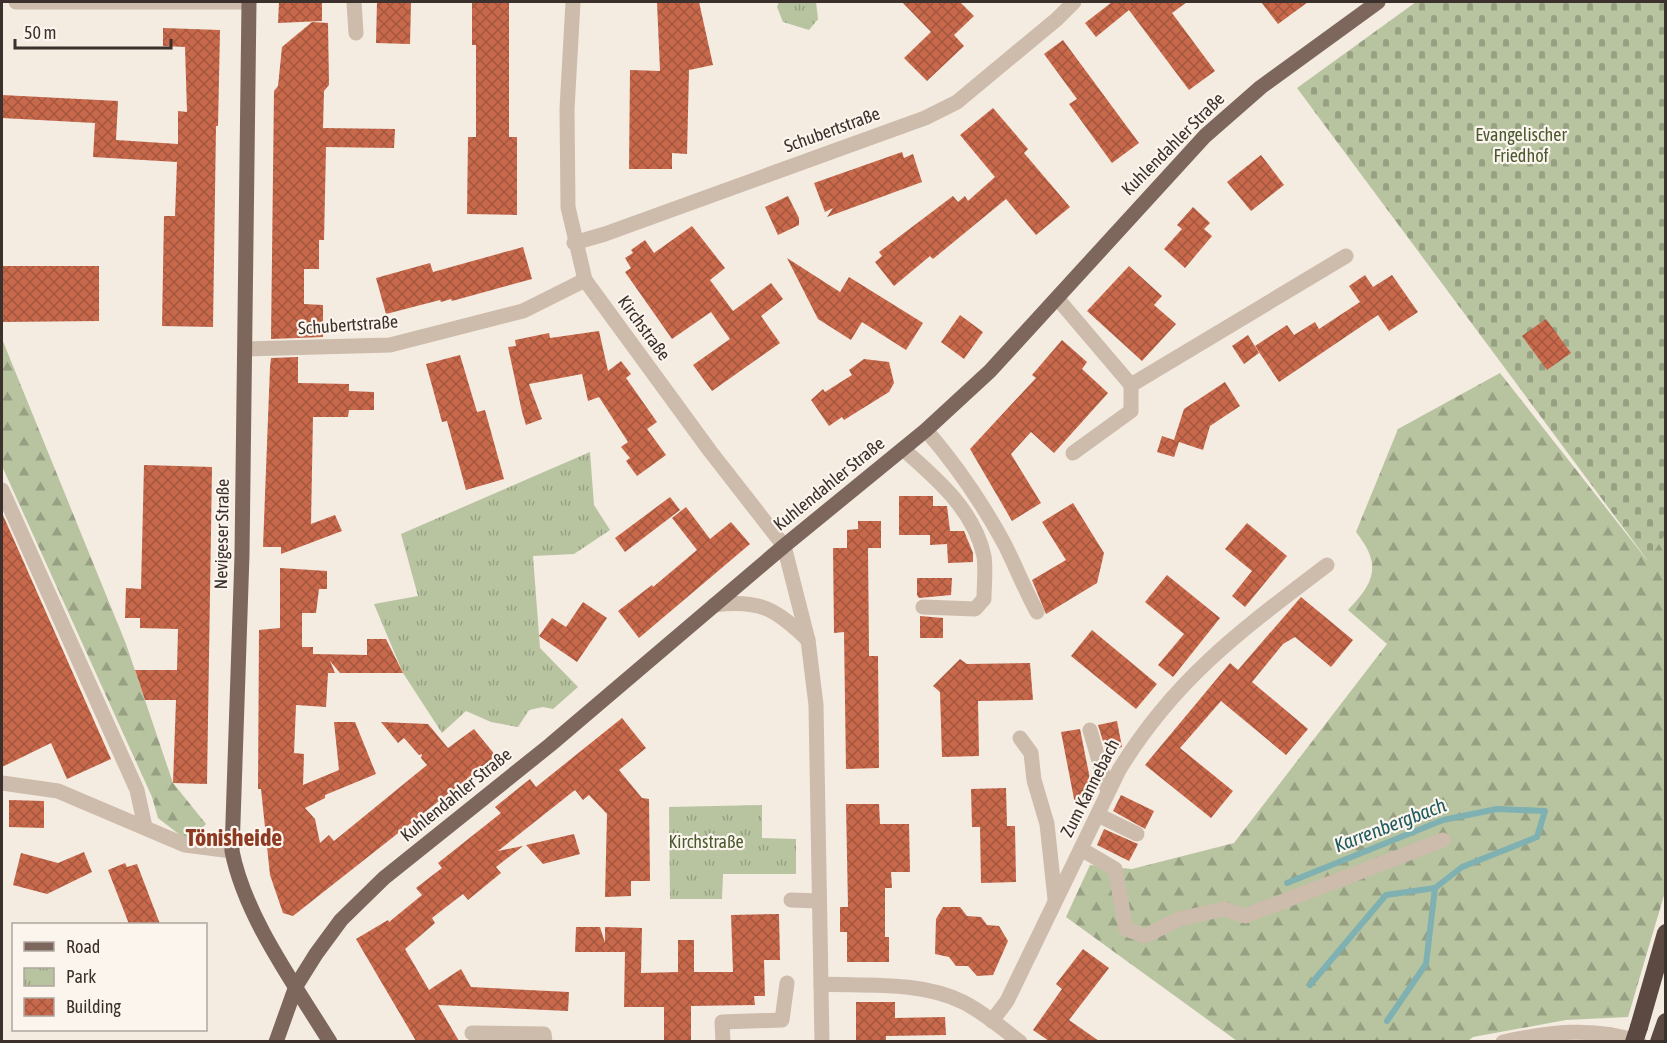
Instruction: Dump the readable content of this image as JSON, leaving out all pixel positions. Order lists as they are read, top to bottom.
{
  "streets": {
    "main road": ["Kuhlendahler Straße", "Nevigeser Straße"],
    "street": ["Schubertstraße", "Kirchstraße", "Zum Kannebach"]
  },
  "crossings": [
    ["Schubertstraße", "Kirchstraße"],
    ["Schubertstraße", "Nevigeser Straße"],
    ["Kuhlendahler Straße", "Kirchstraße"],
    ["Kuhlendahler Straße", "Nevigeser Straße"]
  ],
  "districts": ["Tönisheide"],
  "water": ["Karrenbergbach"],
  "parks": ["Evangelischer Friedhof", "Kirchstraße"],
  "legend": ["Road", "Park", "Building"],
  "scale_bar": "50 m"
}
